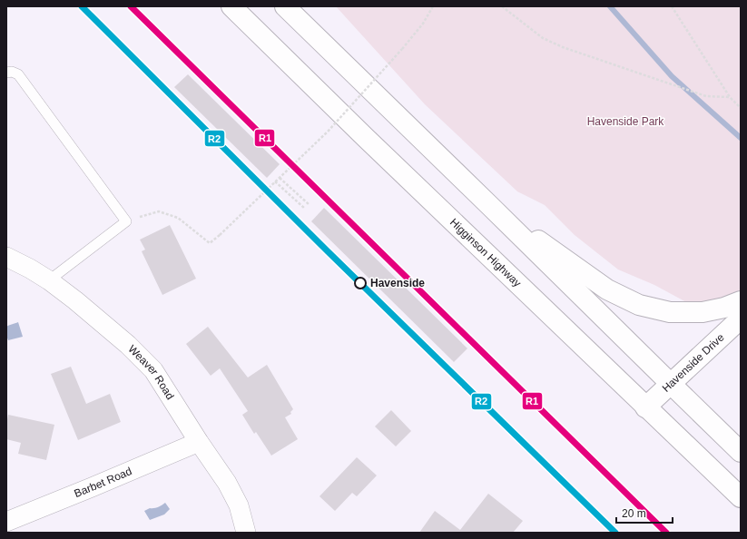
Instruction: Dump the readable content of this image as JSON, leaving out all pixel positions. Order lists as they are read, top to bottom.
{
  "streets": {
    "main road": ["Higginson Highway", "Havenside Drive"],
    "street": ["Weaver Road", "Barbet Road"]
  },
  "crossings": [
    ["Higginson Highway", "Havenside Drive"],
    ["Weaver Road", "Barbet Road"]
  ],
  "parks": ["Havenside Park"],
  "places": ["Havenside"],
  "lines": ["transit line R1", "transit line R2"],
  "scale_bar": "20 m"
}
